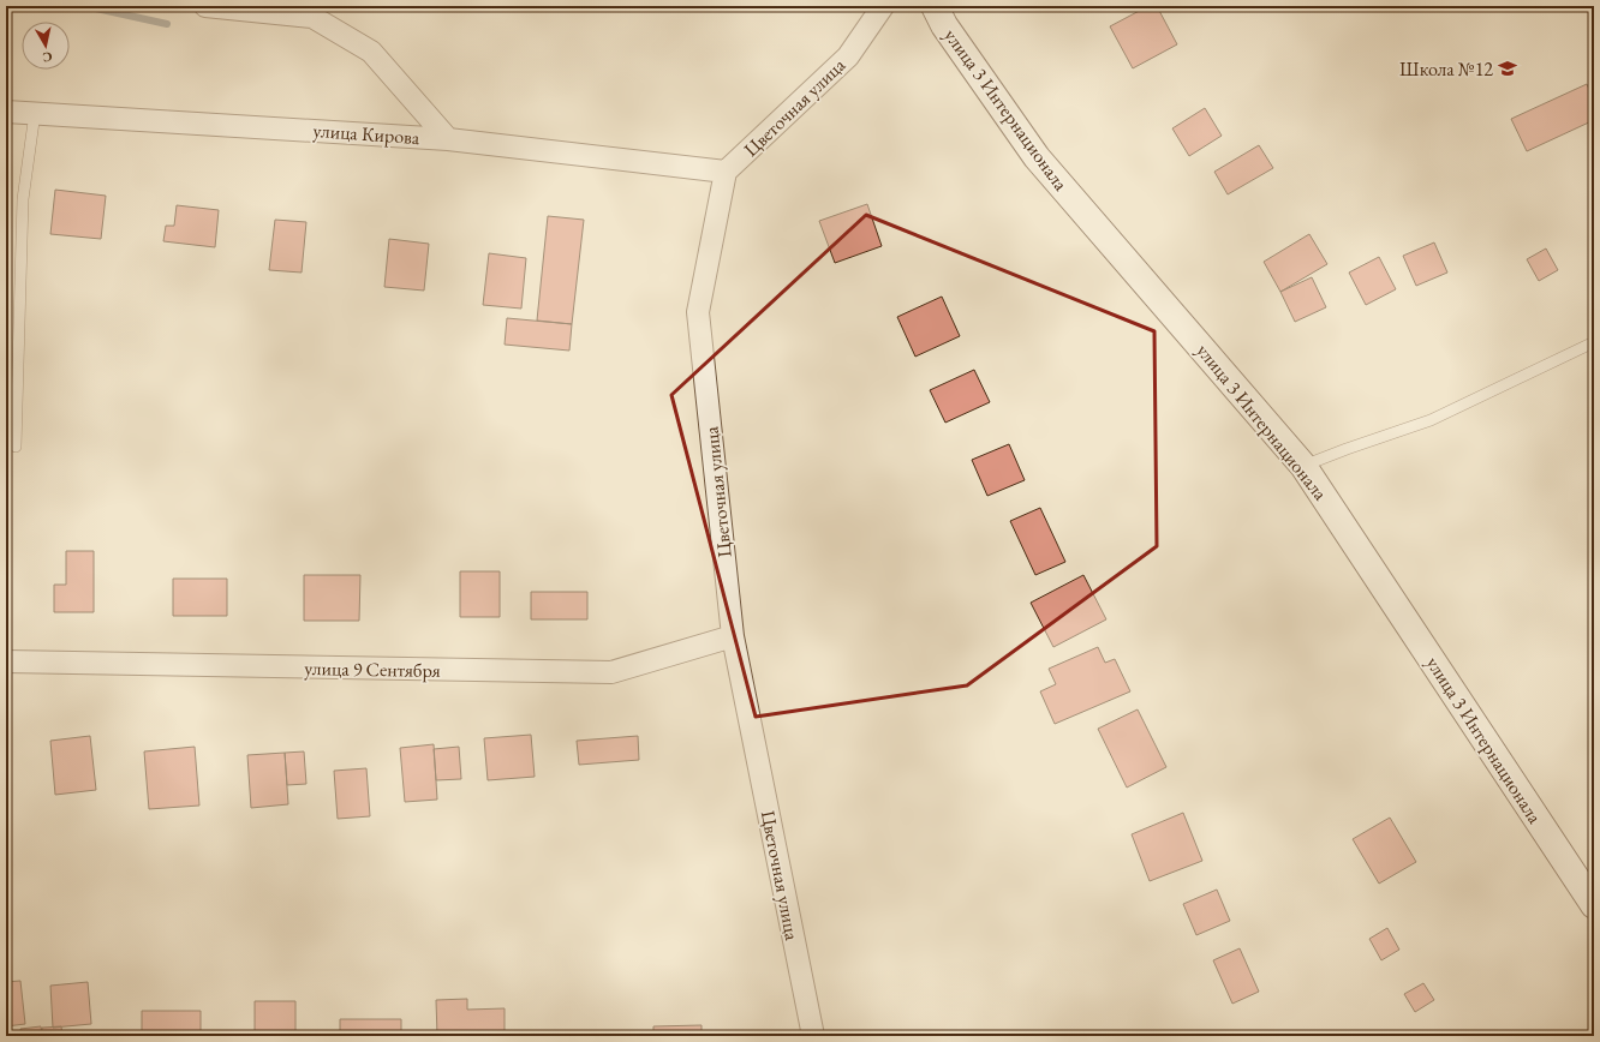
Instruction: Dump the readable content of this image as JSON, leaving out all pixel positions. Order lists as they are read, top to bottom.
{
  "streets": {
    "street": [
      "Цветочная улица",
      "улица 3 Интернационала",
      "улица Кирова",
      "улица 9 Сентября"
    ]
  },
  "crossings": [
    ["Цветочная улица", "улица Кирова"],
    ["Цветочная улица", "улица 9 Сентября"]
  ],
  "places": {
    "school or university": ["Школа №12"]
  },
  "north": "bottom"
}
